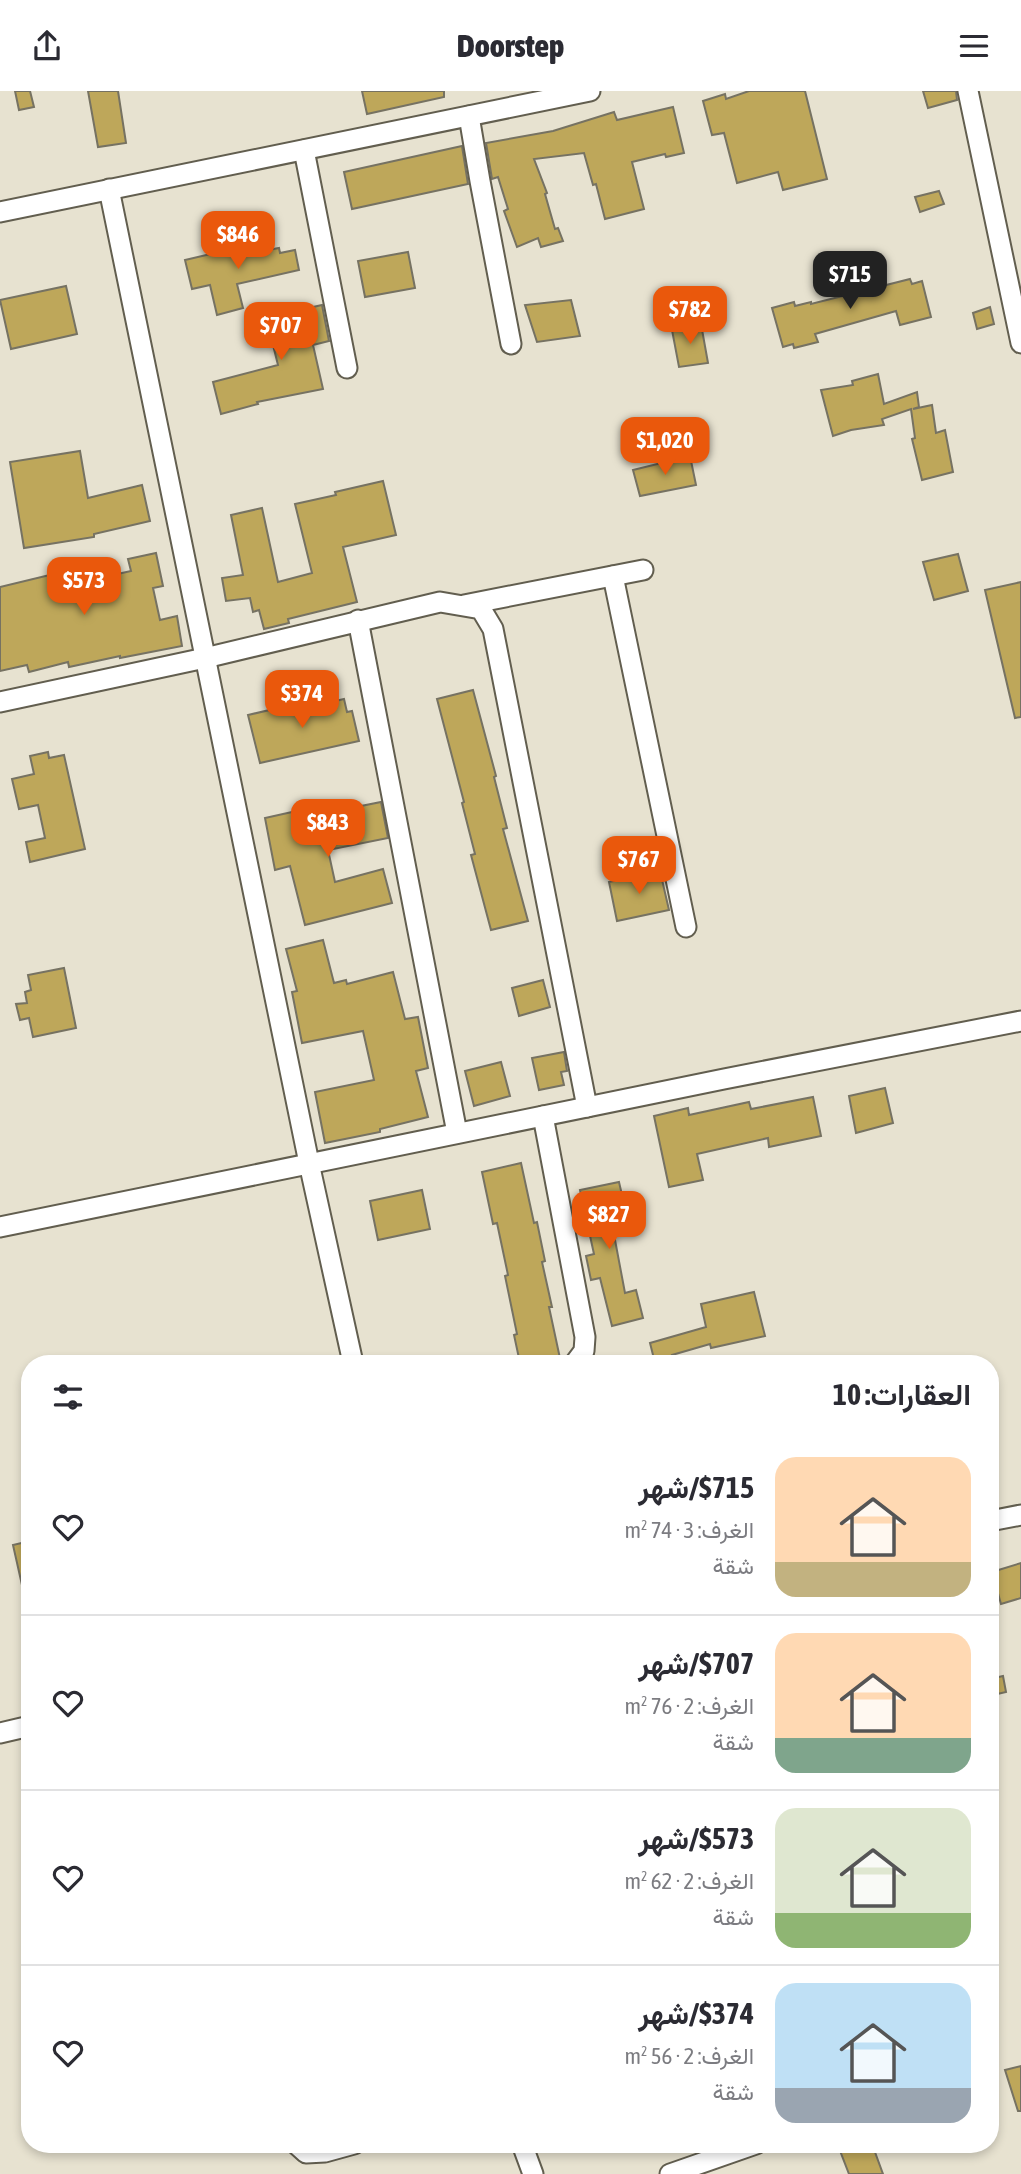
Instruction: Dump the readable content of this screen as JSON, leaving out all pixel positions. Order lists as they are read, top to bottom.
{
  "page": {
    "header": "Doorstep",
    "price": [
      "$846",
      "$715",
      "$782",
      "$707",
      "$1,020",
      "$573",
      "$374",
      "$843",
      "$767",
      "$827"
    ],
    "heading": "العقارات: 10",
    "list": [
      {
        "name": "$715/شهر",
        "note": "الغرف: 3 · 74 m² · شقة"
      },
      {
        "name": "$707/شهر",
        "note": "الغرف: 2 · 76 m² · شقة"
      },
      {
        "name": "$573/شهر",
        "note": "الغرف: 2 · 62 m² · شقة"
      },
      {
        "name": "$374/شهر",
        "note": "الغرف: 2 · 56 m² · شقة"
      }
    ]
  }
}
